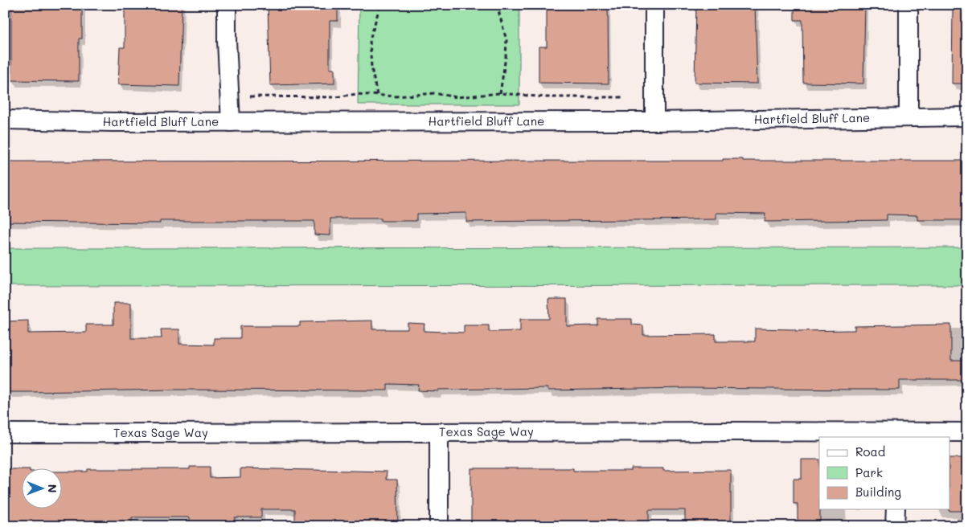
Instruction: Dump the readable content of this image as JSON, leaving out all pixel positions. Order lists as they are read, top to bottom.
{
  "streets": {
    "street": ["Hartfield Bluff Lane", "Texas Sage Way"]
  },
  "legend": ["Road", "Park", "Building"],
  "north": "right"
}
